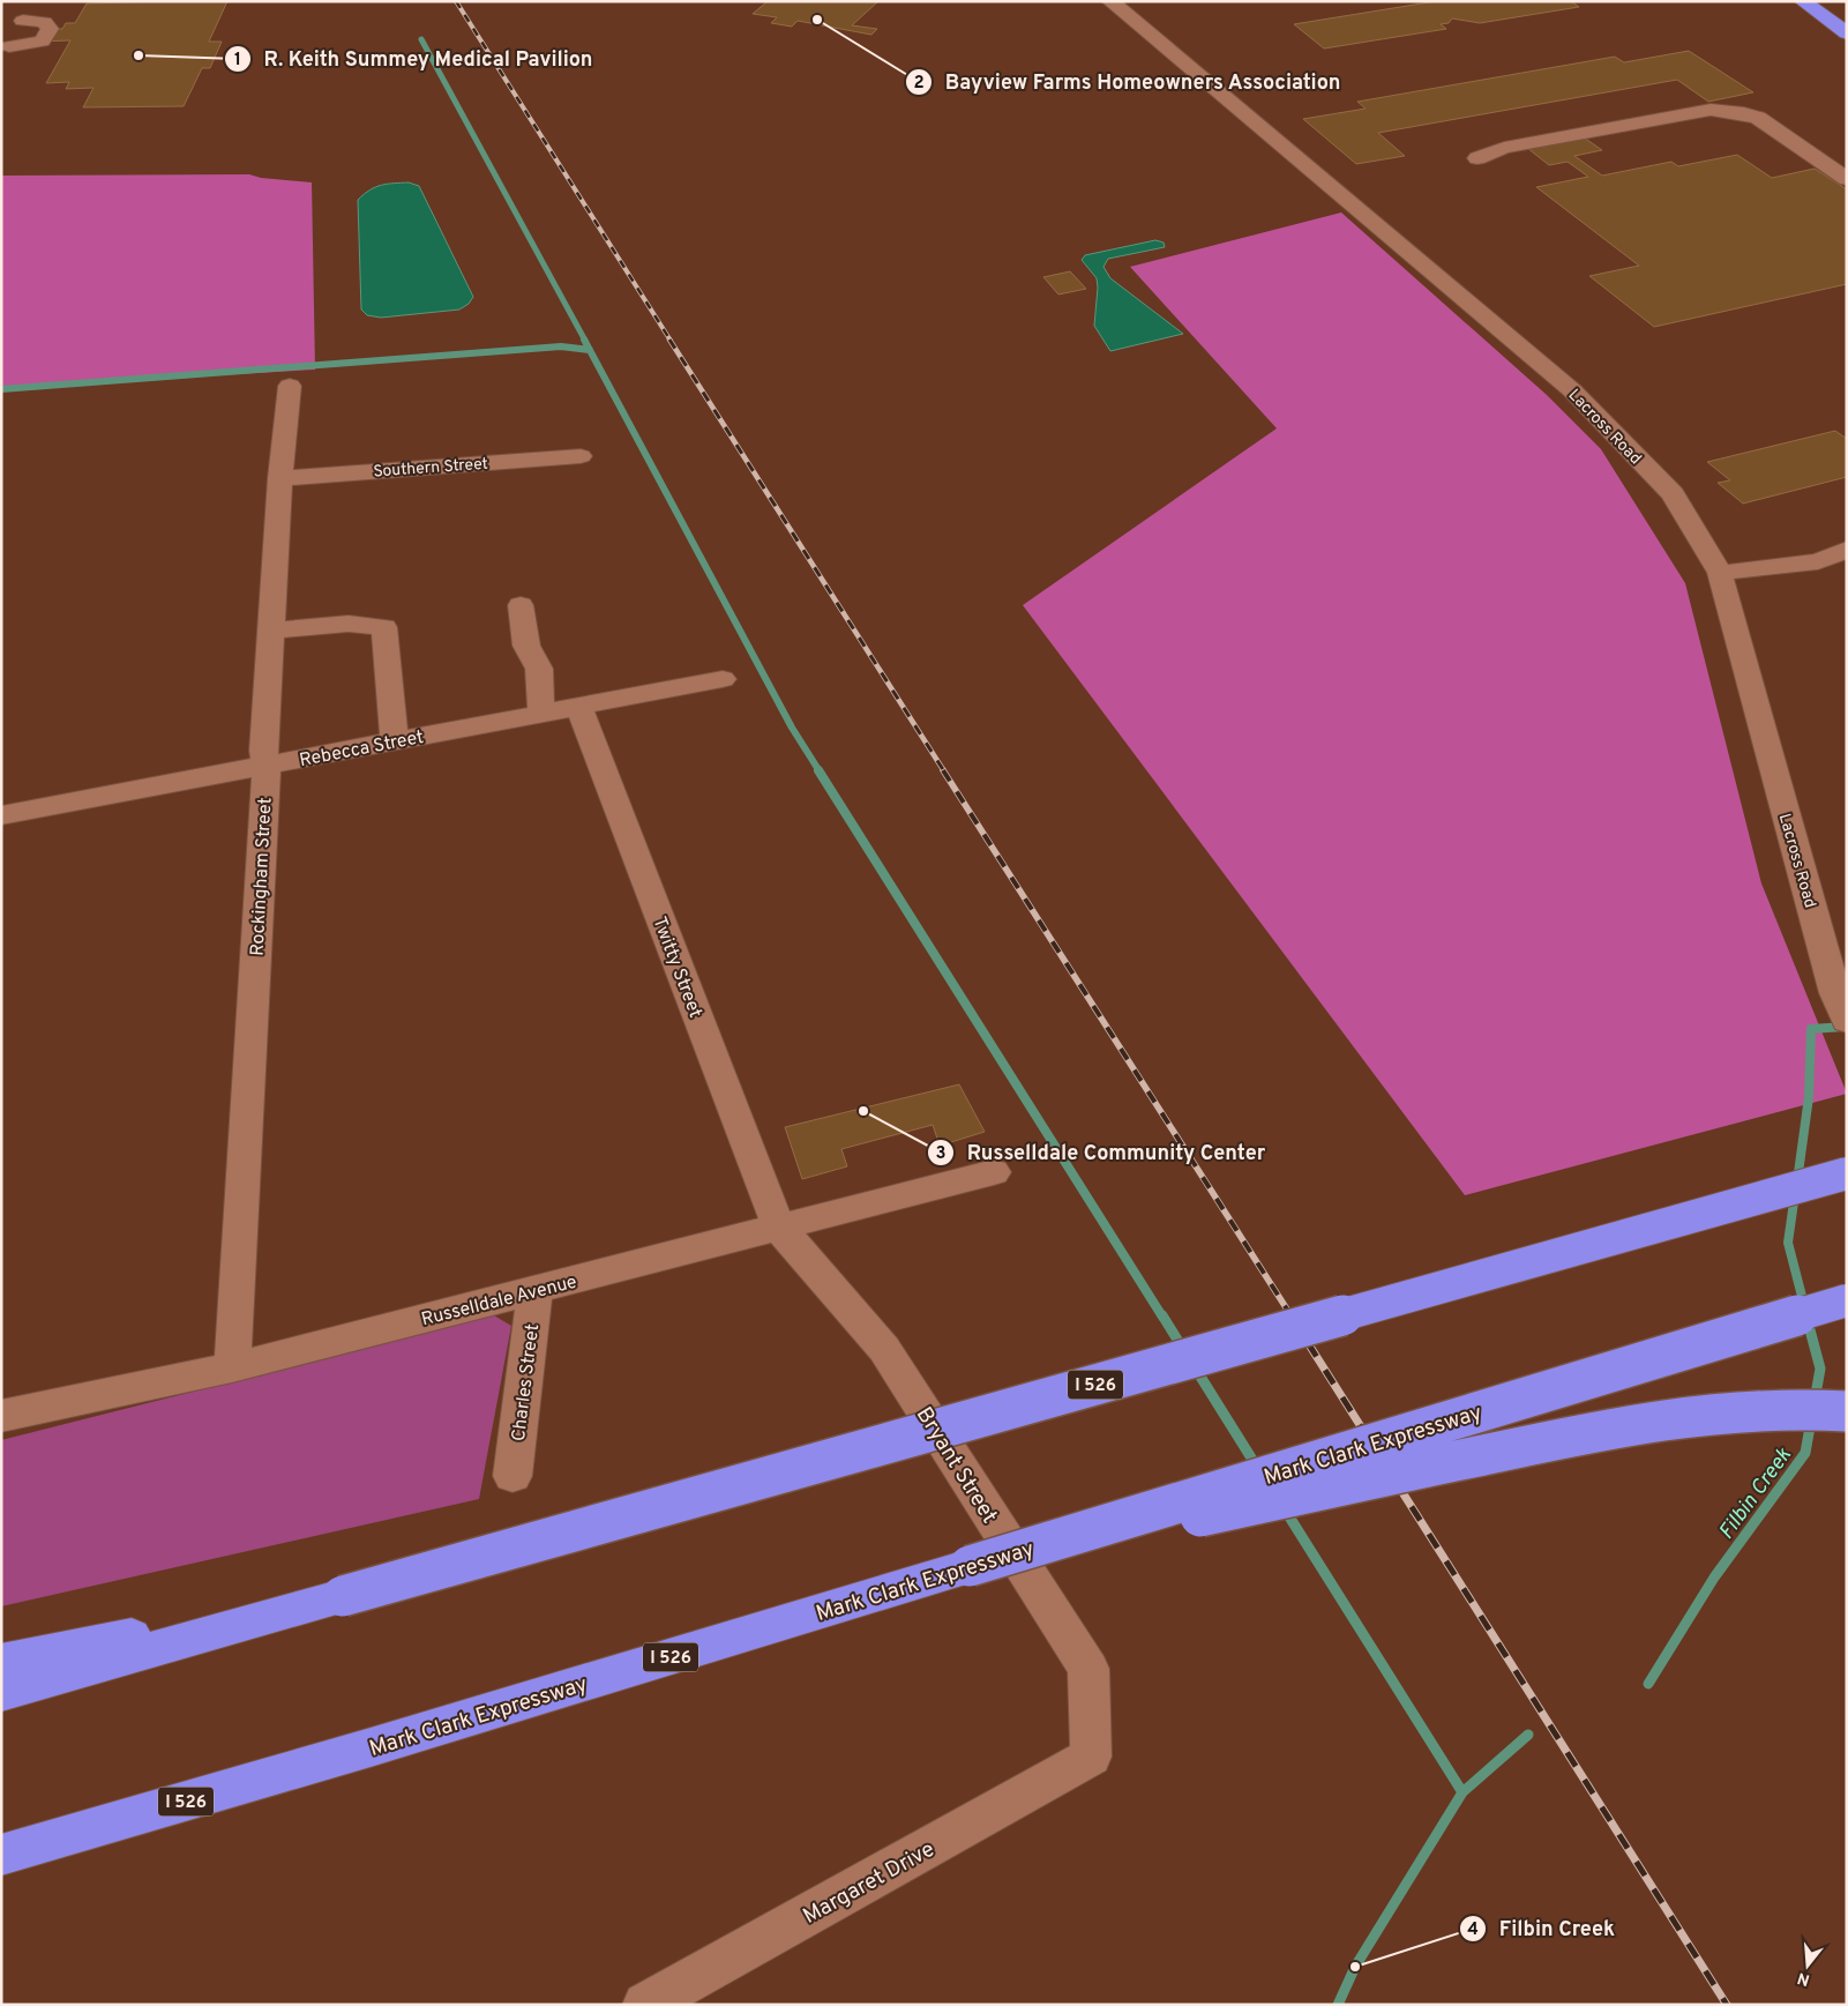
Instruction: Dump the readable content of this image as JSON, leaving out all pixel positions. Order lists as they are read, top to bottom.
{
  "streets": {
    "highway": ["I 526", "Mark Clark Expressway"],
    "street": [
      "Lacross Road",
      "Southern Street",
      "Rebecca Street",
      "Rockingham Street",
      "Twitty Street",
      "Russelldale Avenue",
      "Charles Street",
      "Bryant Street",
      "Margaret Drive"
    ]
  },
  "crossings": [
    ["Southern Street", "Rockingham Street"],
    ["Rebecca Street", "Rockingham Street"],
    ["Rebecca Street", "Twitty Street"],
    ["Rockingham Street", "Russelldale Avenue"],
    ["Twitty Street", "Russelldale Avenue"],
    ["Twitty Street", "Bryant Street"],
    ["Russelldale Avenue", "Charles Street"],
    ["Russelldale Avenue", "Bryant Street"],
    ["Bryant Street", "Margaret Drive"]
  ],
  "water": ["Filbin Creek"],
  "places": [
    "Bayview Farms Homeowners Association",
    "R. Keith Summey Medical Pavilion",
    "Russelldale Community Center",
    "Filbin Creek"
  ],
  "north": "bottom"
}
